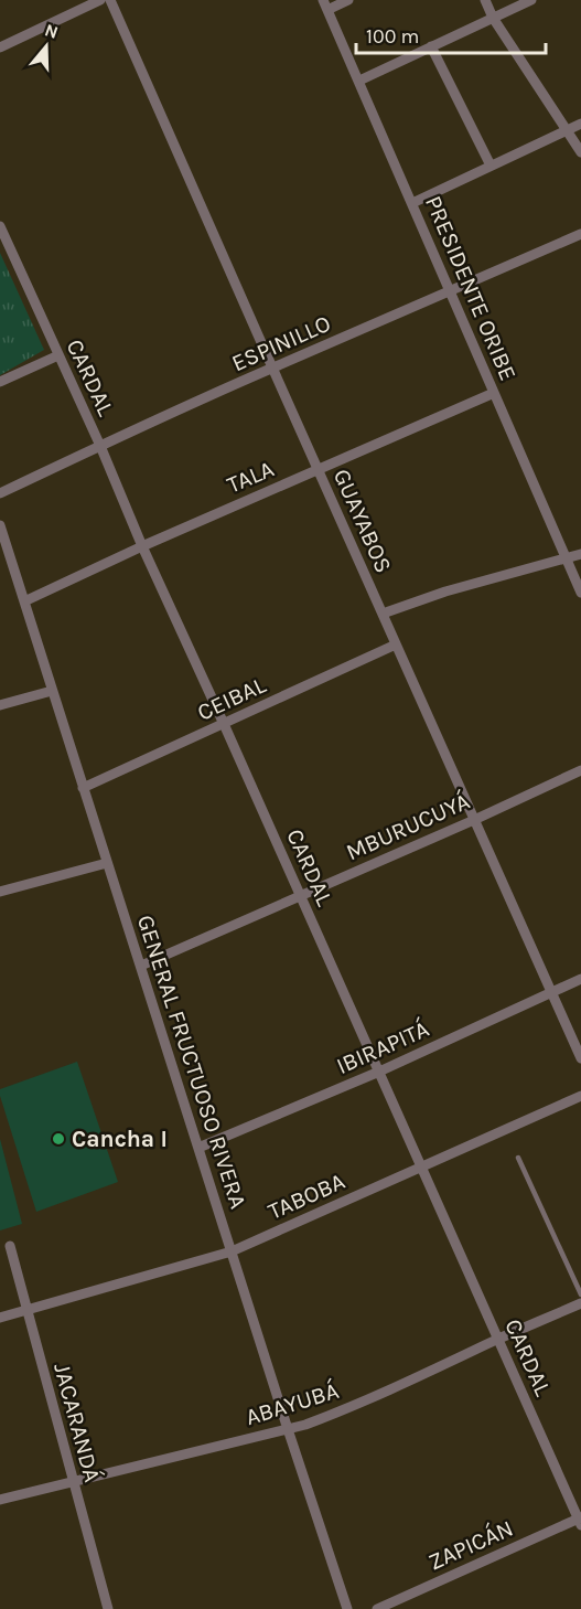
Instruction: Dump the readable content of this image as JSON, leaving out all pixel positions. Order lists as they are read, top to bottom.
{
  "streets": {
    "street": [
      "PRESIDENTE ORIBE",
      "ESPINILLO",
      "CARDAL",
      "TALA",
      "GUAYABOS",
      "CEIBAL",
      "MBURUCUYÁ",
      "IBIRAPITÁ",
      "GENERAL FRUCTUOSO RIVERA",
      "TABOBA",
      "ABAYUBÁ",
      "JACARANDÁ",
      "ZAPICÁN"
    ]
  },
  "crossings": [
    ["PRESIDENTE ORIBE", "ESPINILLO"],
    ["PRESIDENTE ORIBE", "TALA"],
    ["ESPINILLO", "CARDAL"],
    ["ESPINILLO", "GUAYABOS"],
    ["CARDAL", "TALA"],
    ["CARDAL", "CEIBAL"],
    ["CARDAL", "MBURUCUYÁ"],
    ["CARDAL", "IBIRAPITÁ"],
    ["CARDAL", "TABOBA"],
    ["CARDAL", "ABAYUBÁ"],
    ["CARDAL", "ZAPICÁN"],
    ["TALA", "GUAYABOS"],
    ["TALA", "GENERAL FRUCTUOSO RIVERA"],
    ["GUAYABOS", "CEIBAL"],
    ["GUAYABOS", "MBURUCUYÁ"],
    ["GUAYABOS", "IBIRAPITÁ"],
    ["CEIBAL", "GENERAL FRUCTUOSO RIVERA"],
    ["MBURUCUYÁ", "GENERAL FRUCTUOSO RIVERA"],
    ["IBIRAPITÁ", "GENERAL FRUCTUOSO RIVERA"],
    ["GENERAL FRUCTUOSO RIVERA", "TABOBA"],
    ["GENERAL FRUCTUOSO RIVERA", "ABAYUBÁ"],
    ["TABOBA", "JACARANDÁ"],
    ["ABAYUBÁ", "JACARANDÁ"]
  ],
  "places": ["Cancha I"],
  "scale_bar": "100 m",
  "north": "top"
}
